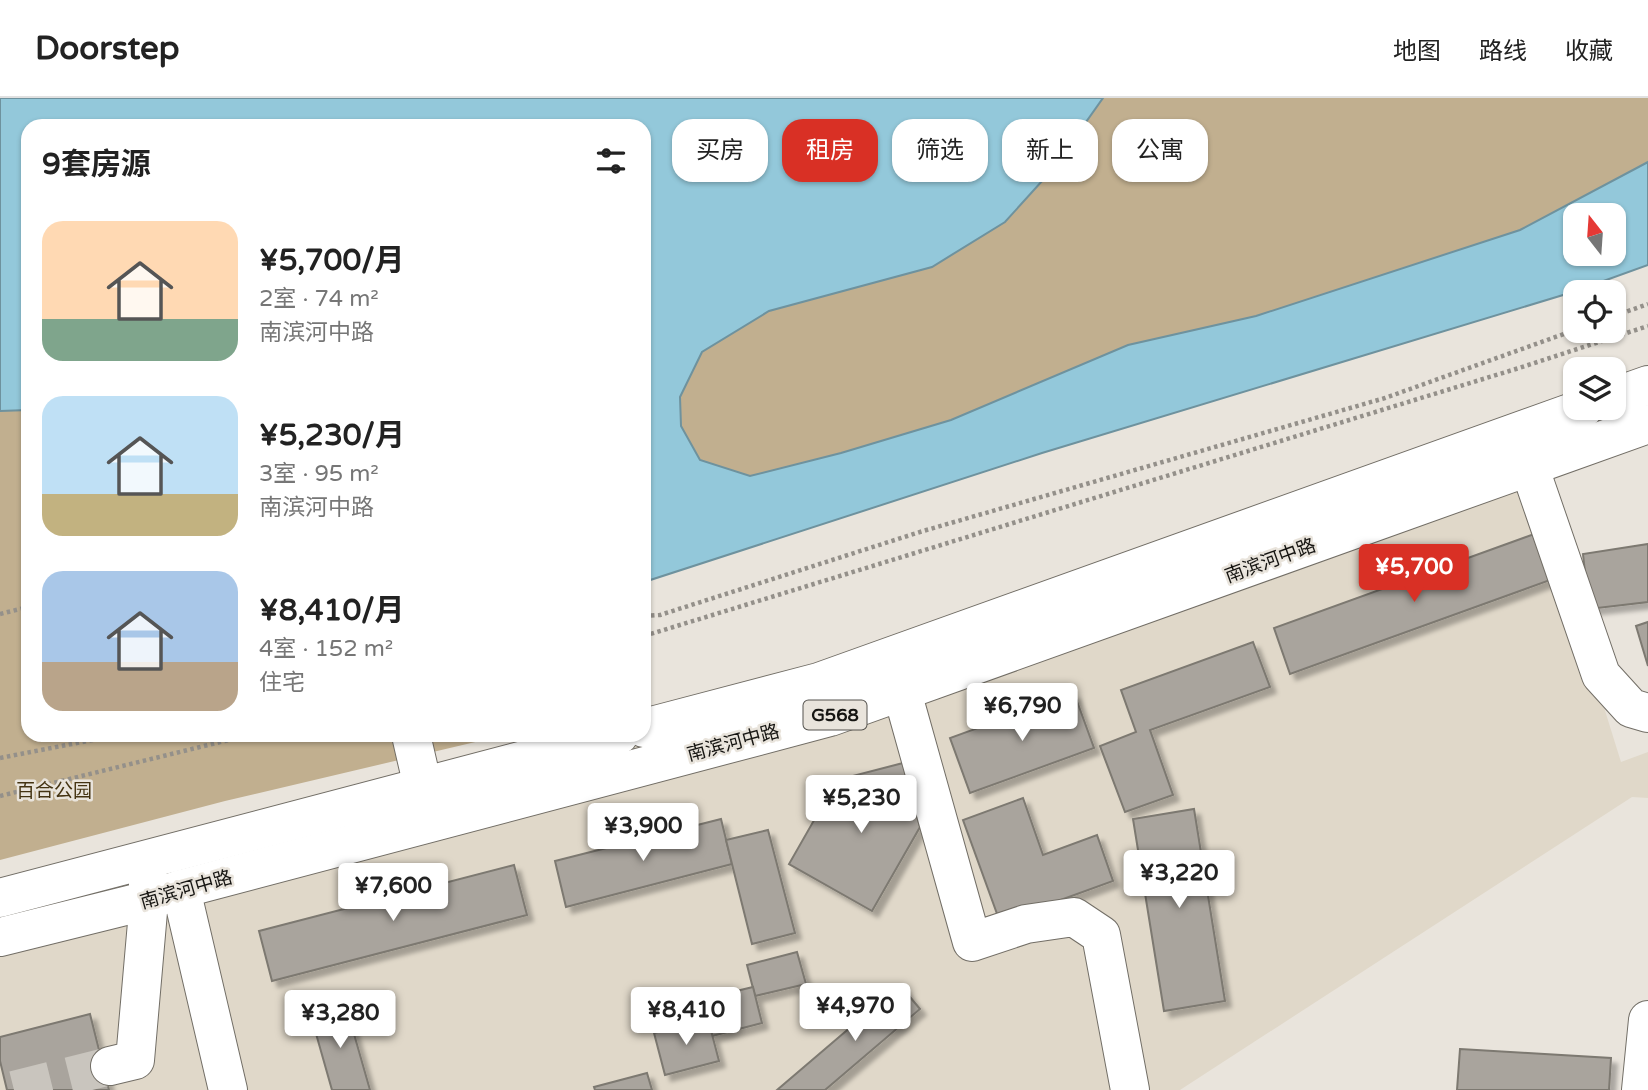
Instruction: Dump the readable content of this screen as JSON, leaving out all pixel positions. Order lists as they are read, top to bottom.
{
  "streets": {
    "main road": ["南滨河中路", "G568"]
  },
  "parks": ["百合公园"],
  "north": "top",
  "page": {
    "header": "Doorstep",
    "nav": ["地图", "路线", "收藏"],
    "chip": [
      "买房",
      "租房",
      "筛选",
      "新上",
      "公寓"
    ],
    "heading": "9套房源",
    "list": [
      {
        "name": "¥5,700/月",
        "note": "2室 · 74 m² · 南滨河中路"
      },
      {
        "name": "¥5,230/月",
        "note": "3室 · 95 m² · 南滨河中路"
      },
      {
        "name": "¥8,410/月",
        "note": "4室 · 152 m² · 住宅"
      }
    ],
    "price": [
      "¥5,700",
      "¥6,790",
      "¥5,230",
      "¥3,900",
      "¥3,220",
      "¥7,600",
      "¥4,970",
      "¥8,410",
      "¥3,280"
    ]
  }
}
